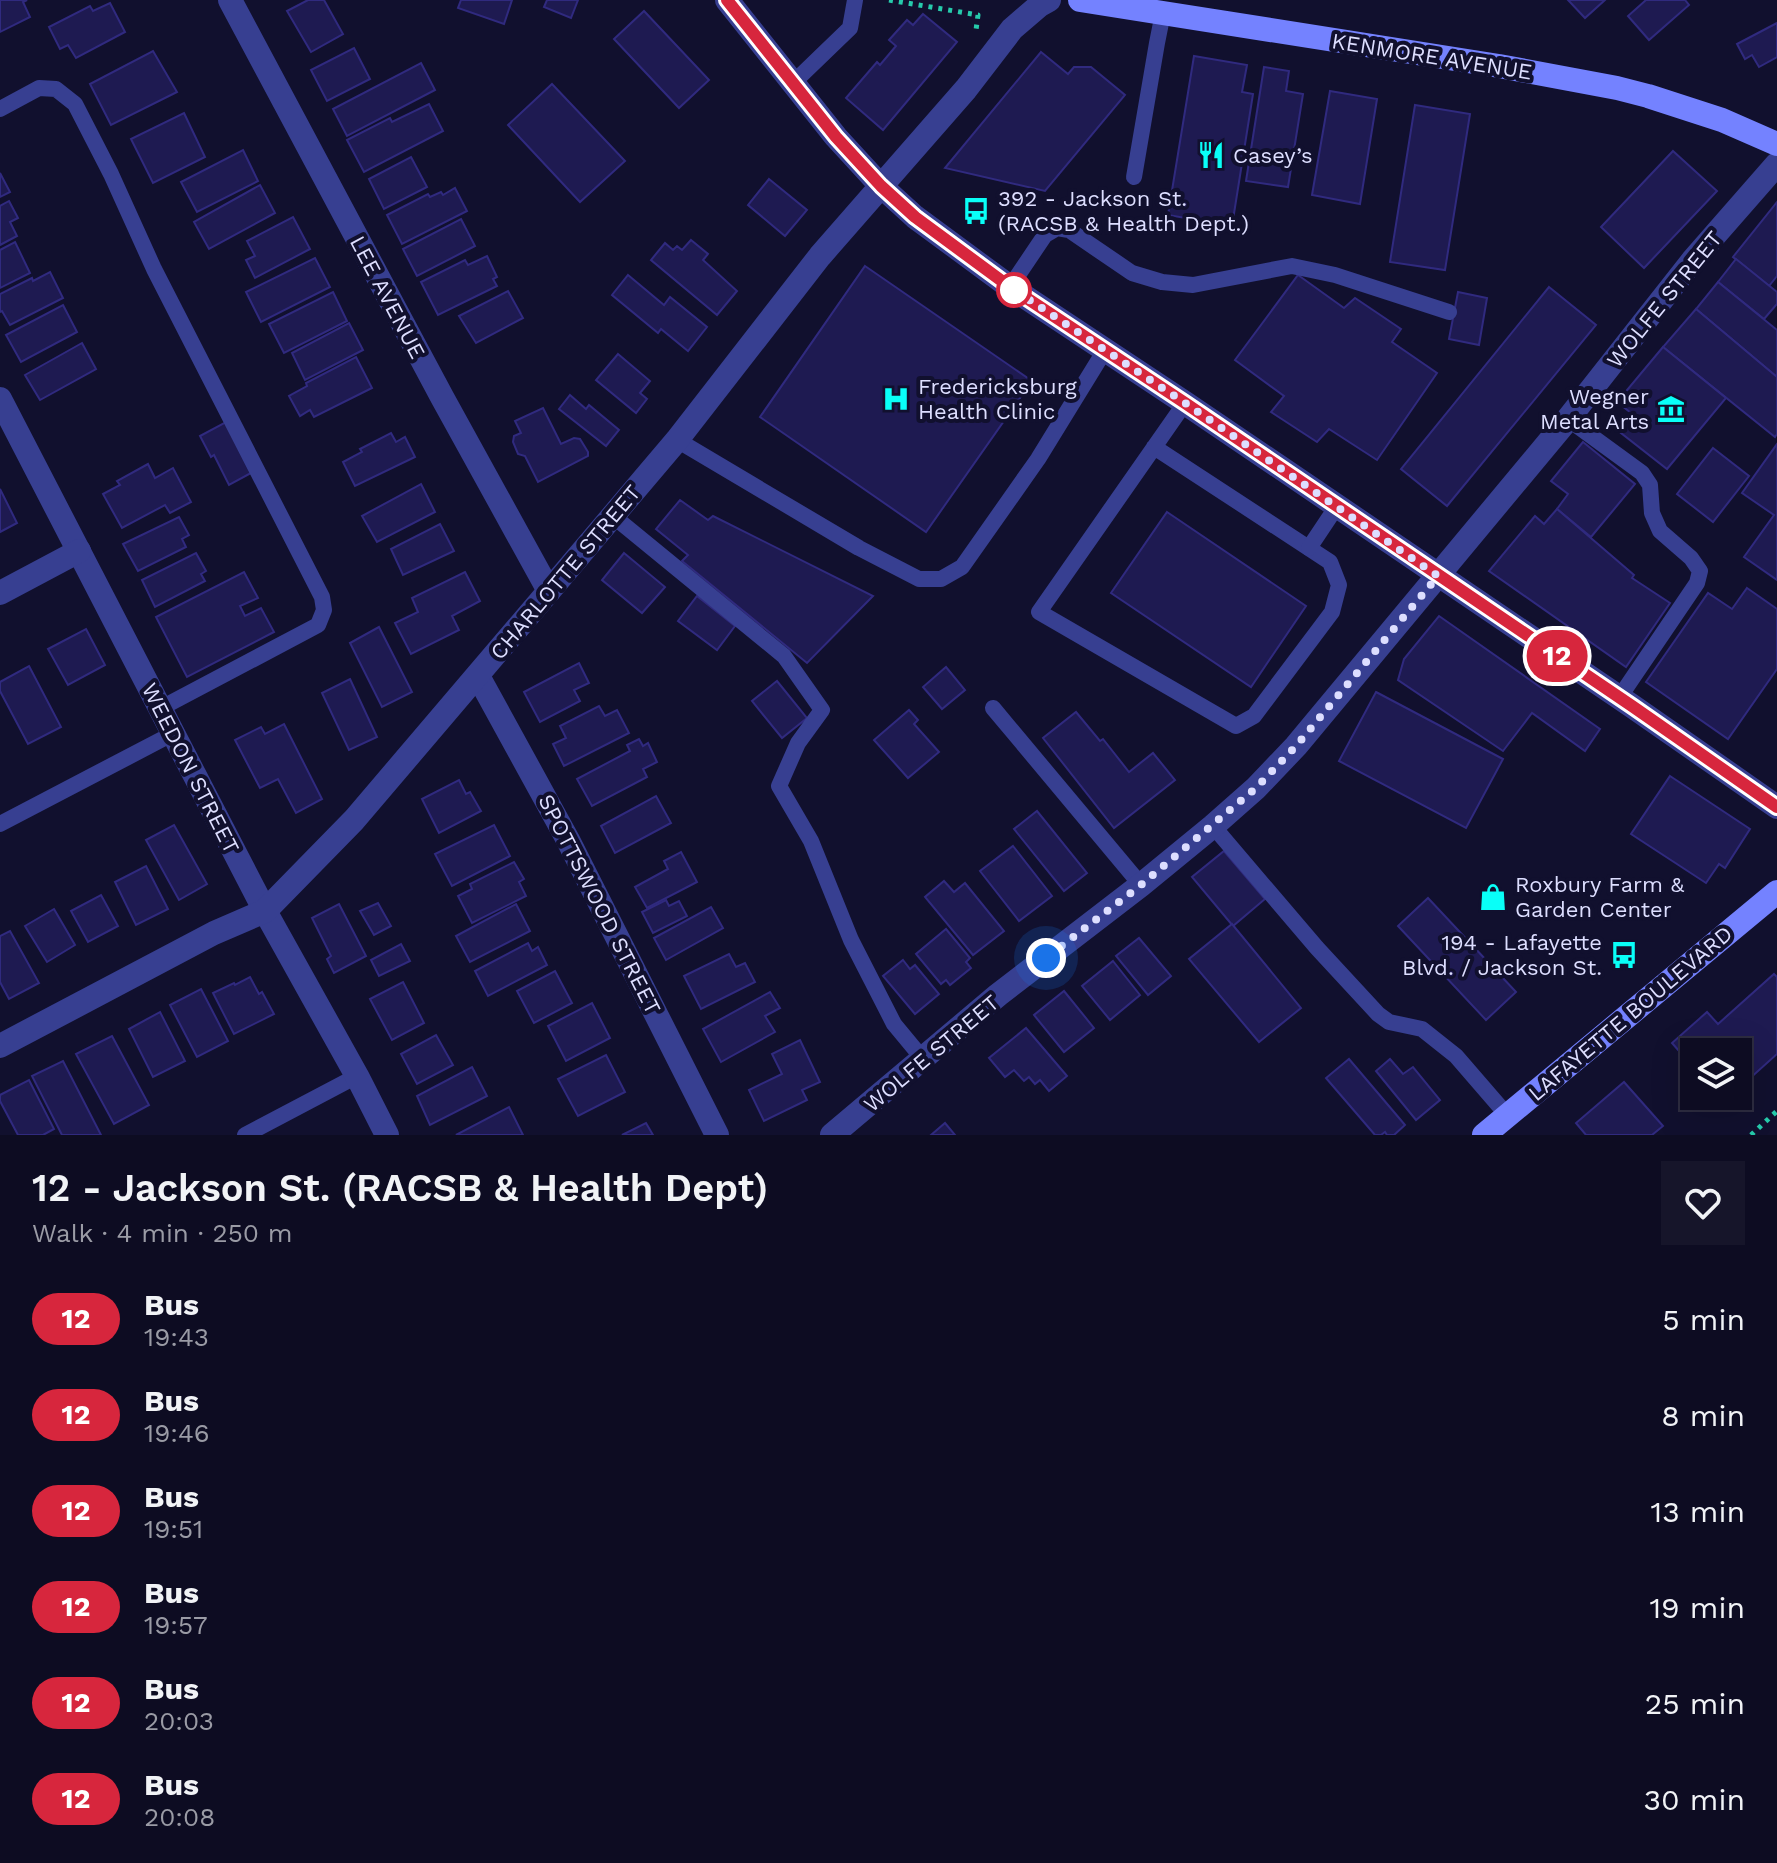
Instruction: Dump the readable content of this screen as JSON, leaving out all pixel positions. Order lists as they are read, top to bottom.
{
  "streets": {
    "street": [
      "KENMORE AVENUE",
      "LEE AVENUE",
      "WOLFE STREET",
      "CHARLOTTE STREET",
      "WEEDON STREET",
      "SPOTTSWOOD STREET",
      "LAFAYETTE BOULEVARD"
    ]
  },
  "crossings": [
    ["LEE AVENUE", "CHARLOTTE STREET"],
    ["CHARLOTTE STREET", "WEEDON STREET"],
    ["CHARLOTTE STREET", "SPOTTSWOOD STREET"]
  ],
  "places": {
    "restaurant": ["Casey’s"],
    "bus stop": ["392 - Jackson St. (RACSB & Health Dept.)", "194 - Lafayette Blvd. / Jackson St."],
    "hospital": ["Fredericksburg Health Clinic"],
    "museum": ["Wegner Metal Arts"],
    "shop": ["Roxbury Farm & Garden Center"]
  },
  "lines": ["bus line 12"],
  "page": {
    "on_map": "12",
    "heading": ["12 - Jackson St. (RACSB & Health Dept)", "Walk · 4 min · 250 m"],
    "list": [
      {
        "mark": "12",
        "name": "Bus",
        "note": "19:43",
        "value": "5 min"
      },
      {
        "mark": "12",
        "name": "Bus",
        "note": "19:46",
        "value": "8 min"
      },
      {
        "mark": "12",
        "name": "Bus",
        "note": "19:51",
        "value": "13 min"
      },
      {
        "mark": "12",
        "name": "Bus",
        "note": "19:57",
        "value": "19 min"
      },
      {
        "mark": "12",
        "name": "Bus",
        "note": "20:03",
        "value": "25 min"
      },
      {
        "mark": "12",
        "name": "Bus",
        "note": "20:08",
        "value": "30 min"
      }
    ]
  }
}
